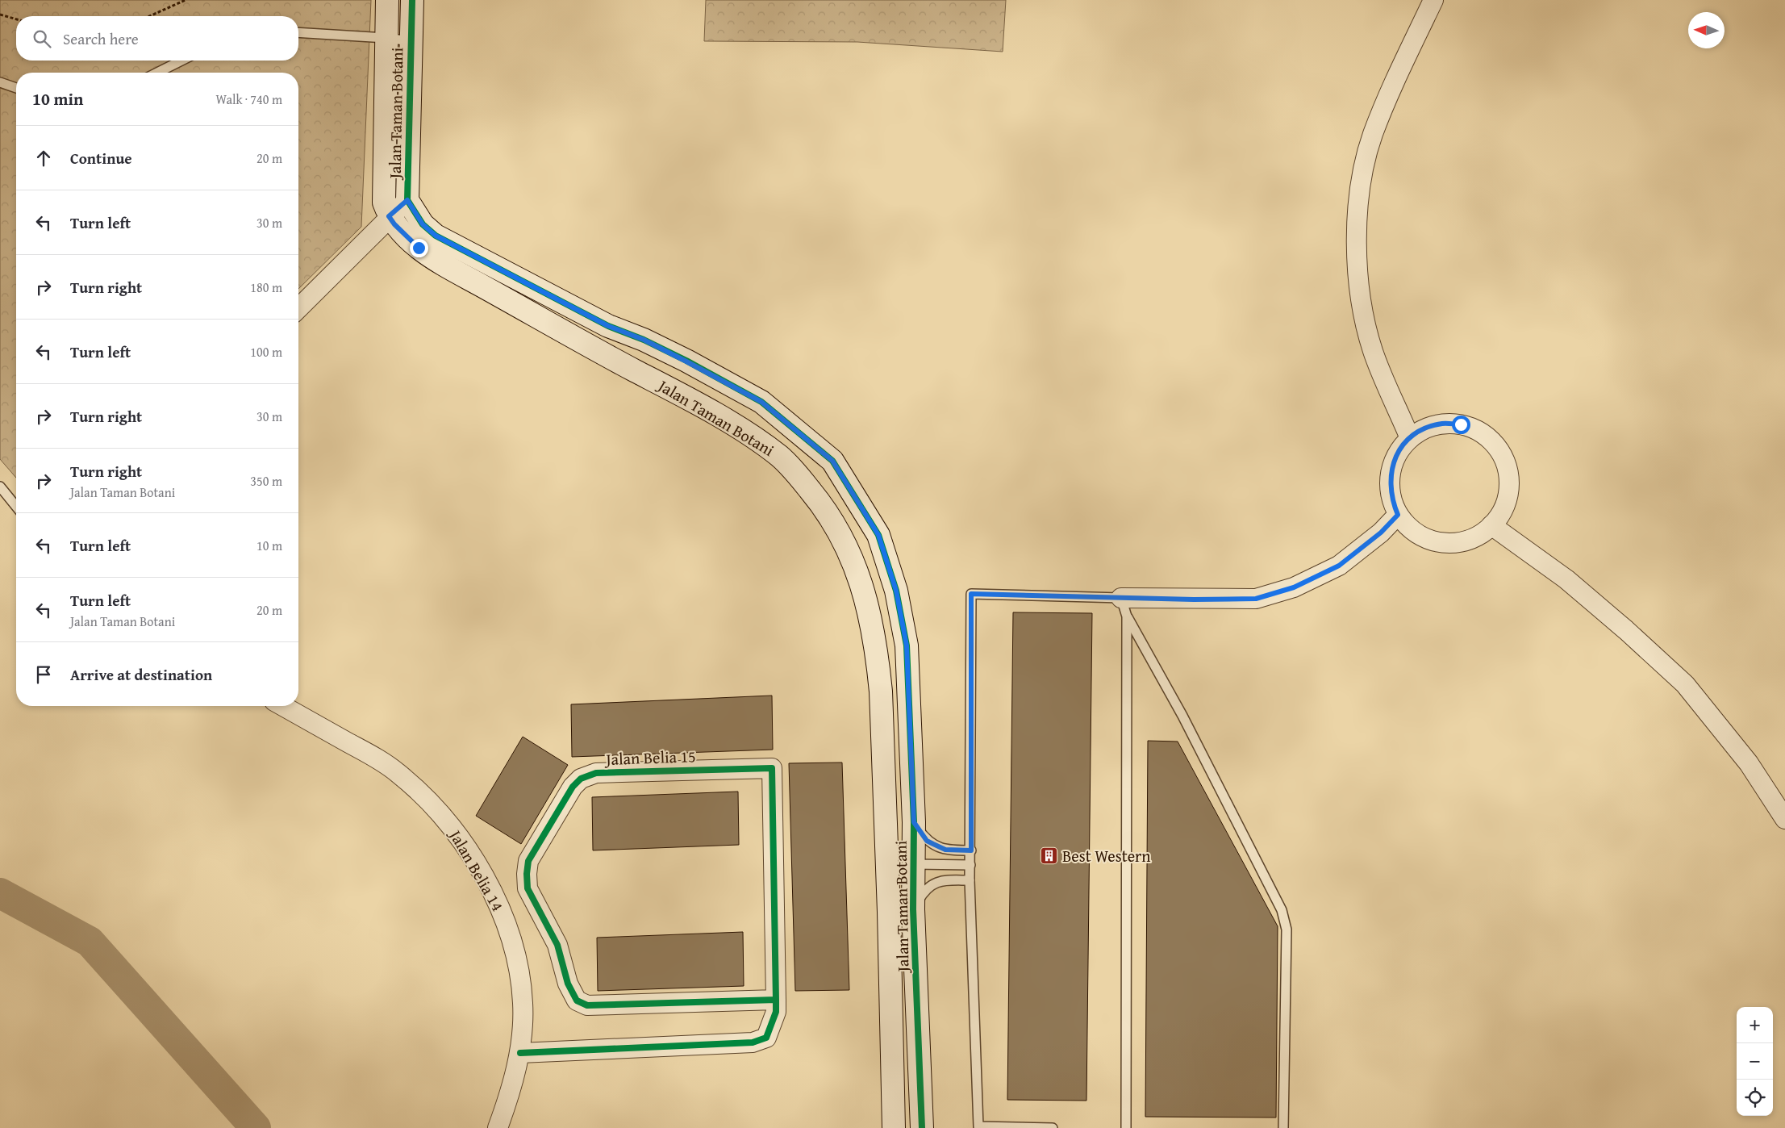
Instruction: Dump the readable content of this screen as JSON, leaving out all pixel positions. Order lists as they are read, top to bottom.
{
  "streets": {
    "street": ["Jalan Taman Botani", "Jalan Belia 15", "Jalan Belia 14"]
  },
  "crossings": [
    ["Jalan Belia 15", "Jalan Belia 14"]
  ],
  "places": {
    "building": ["Best Western"]
  },
  "north": "left",
  "page": {
    "search": "Search here",
    "heading": ["10 min", "Walk · 740 m"],
    "list": [
      ["Continue", "20 m"],
      ["Turn left", "30 m"],
      ["Turn right", "180 m"],
      ["Turn left", "100 m"],
      ["Turn right", "30 m"],
      ["Turn right", "Jalan Taman Botani", "350 m"],
      ["Turn left", "10 m"],
      ["Turn left", "Jalan Taman Botani", "20 m"],
      "Arrive at destination"
    ],
    "map_buttons": ["+", "−"]
  }
}
